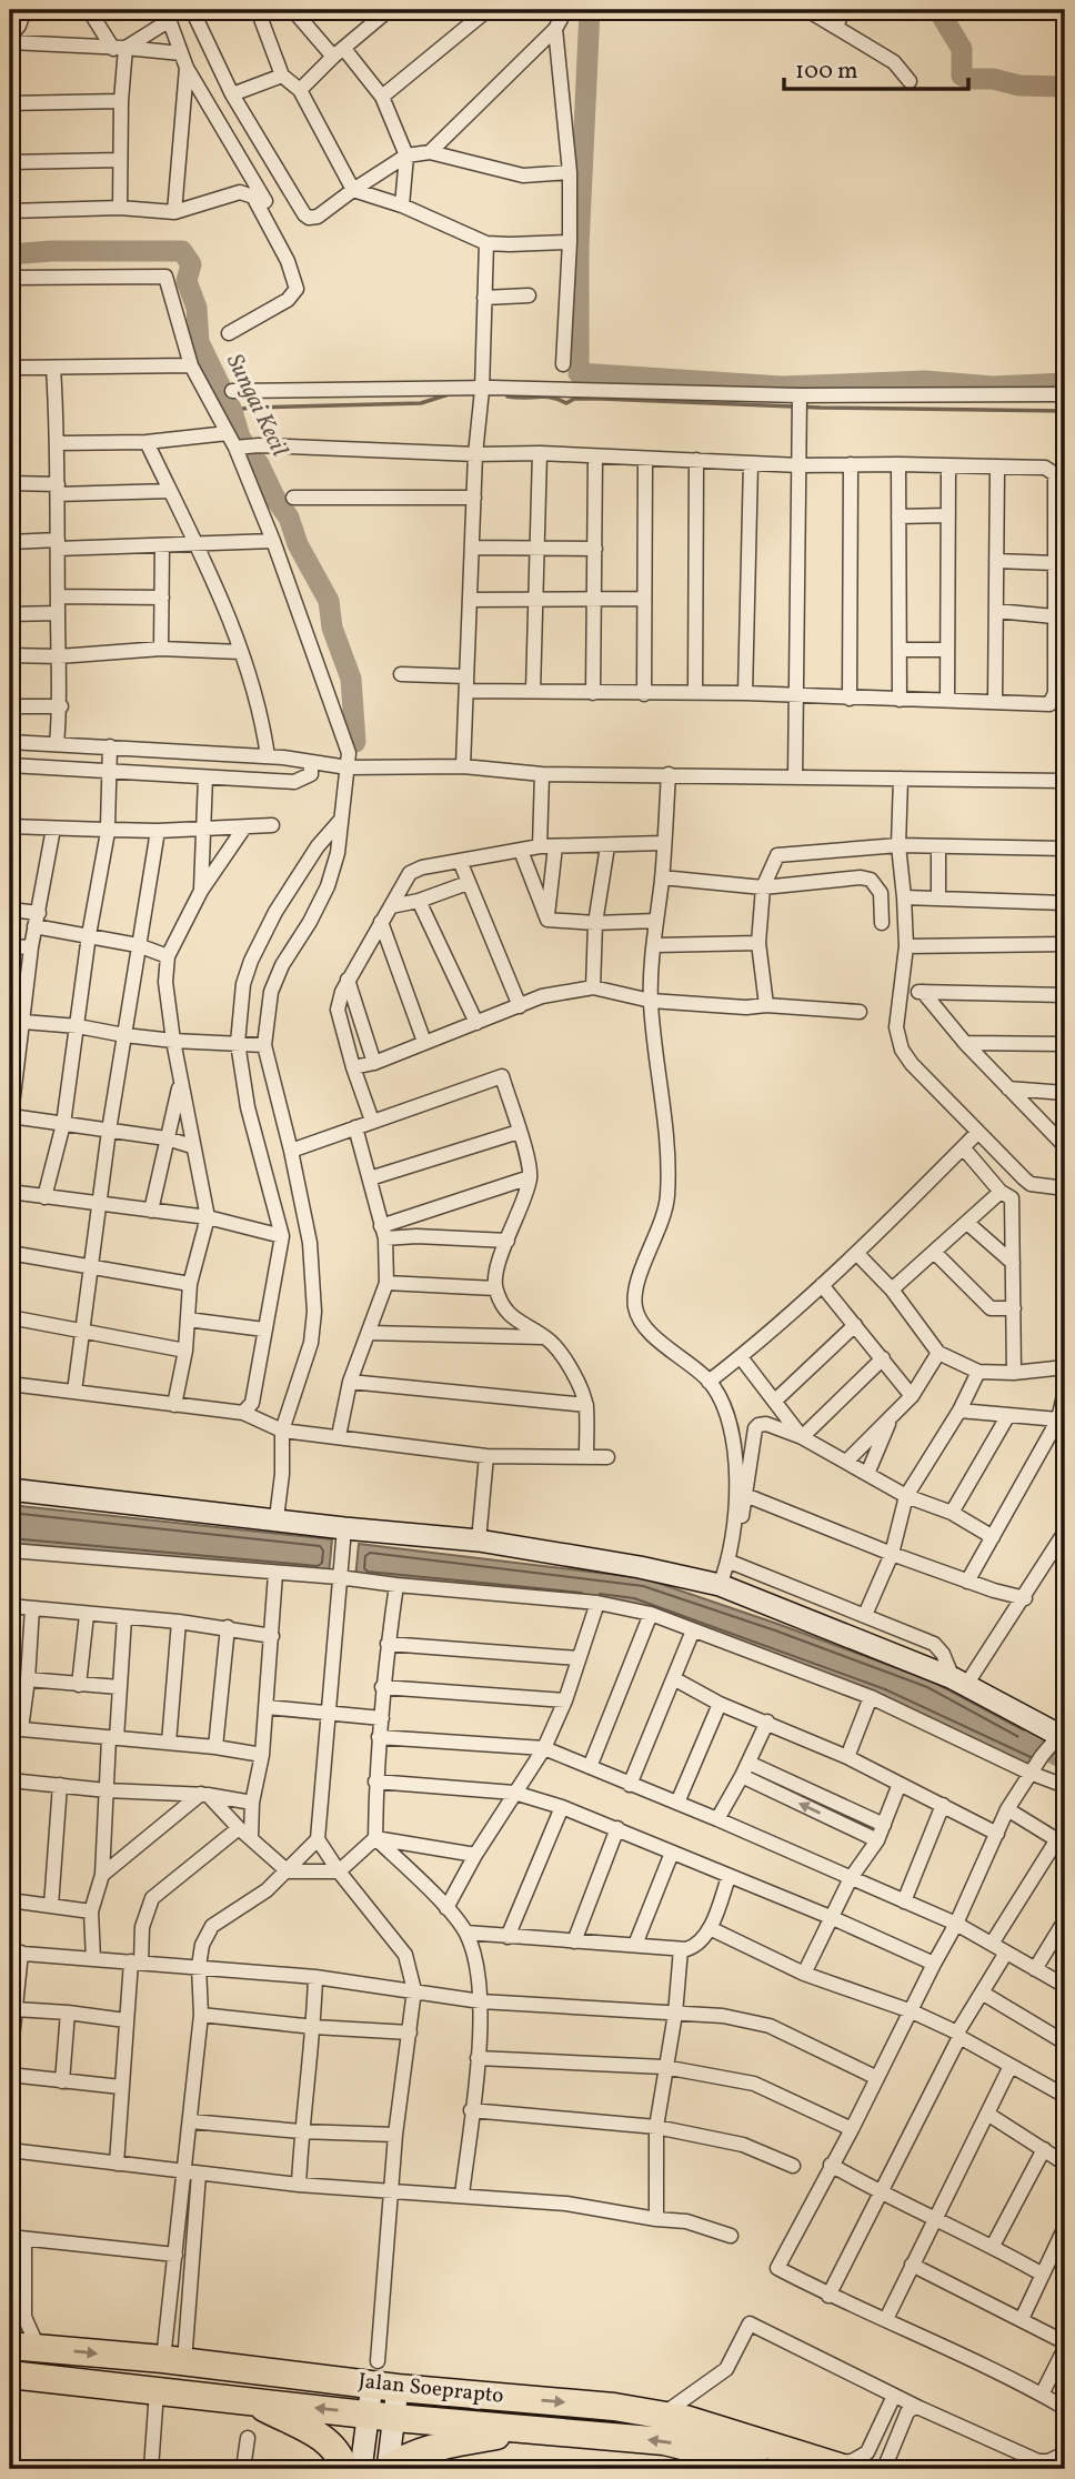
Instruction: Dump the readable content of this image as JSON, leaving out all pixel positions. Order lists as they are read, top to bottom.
{
  "streets": {
    "highway": ["Jalan Soeprapto"]
  },
  "water": ["Sungai Kecil"],
  "scale_bar": "100 m"
}
